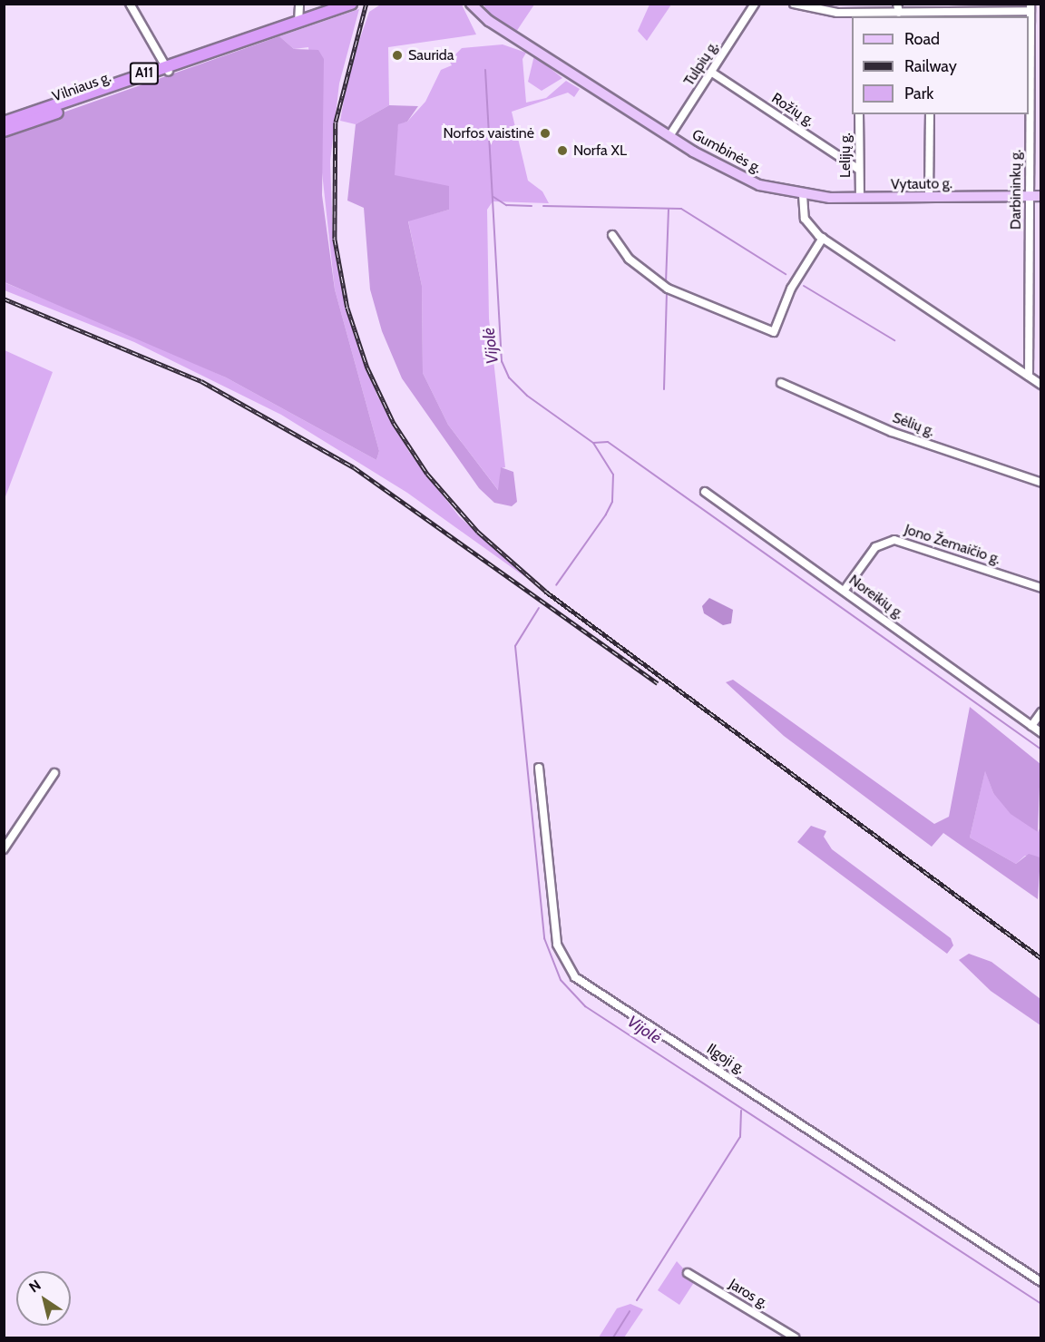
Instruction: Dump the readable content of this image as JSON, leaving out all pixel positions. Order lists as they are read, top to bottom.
{
  "streets": {
    "highway": ["A11", "Vilniaus g."],
    "main road": ["Gumbinės g.", "Vytauto g."],
    "street": [
      "Tulpių g.",
      "Rožių g.",
      "Lelijų g.",
      "Darbininkų g.",
      "Sėlių g.",
      "Jono Žemaičio g.",
      "Noreikių g.",
      "Ilgoji g.",
      "Jaros g."
    ]
  },
  "crossings": [
    ["Tulpių g.", "Rožių g."],
    ["Tulpių g.", "Gumbinės g."],
    ["Rožių g.", "Lelijų g."],
    ["Gumbinės g.", "Vytauto g."],
    ["Lelijų g.", "Vytauto g."],
    ["Vytauto g.", "Darbininkų g."],
    ["Jono Žemaičio g.", "Noreikių g."]
  ],
  "water": ["Vijolė"],
  "places": ["Saurida", "Norfos vaistinė", "Norfa XL"],
  "legend": ["Road", "Railway", "Park"],
  "north": "top left"
}
